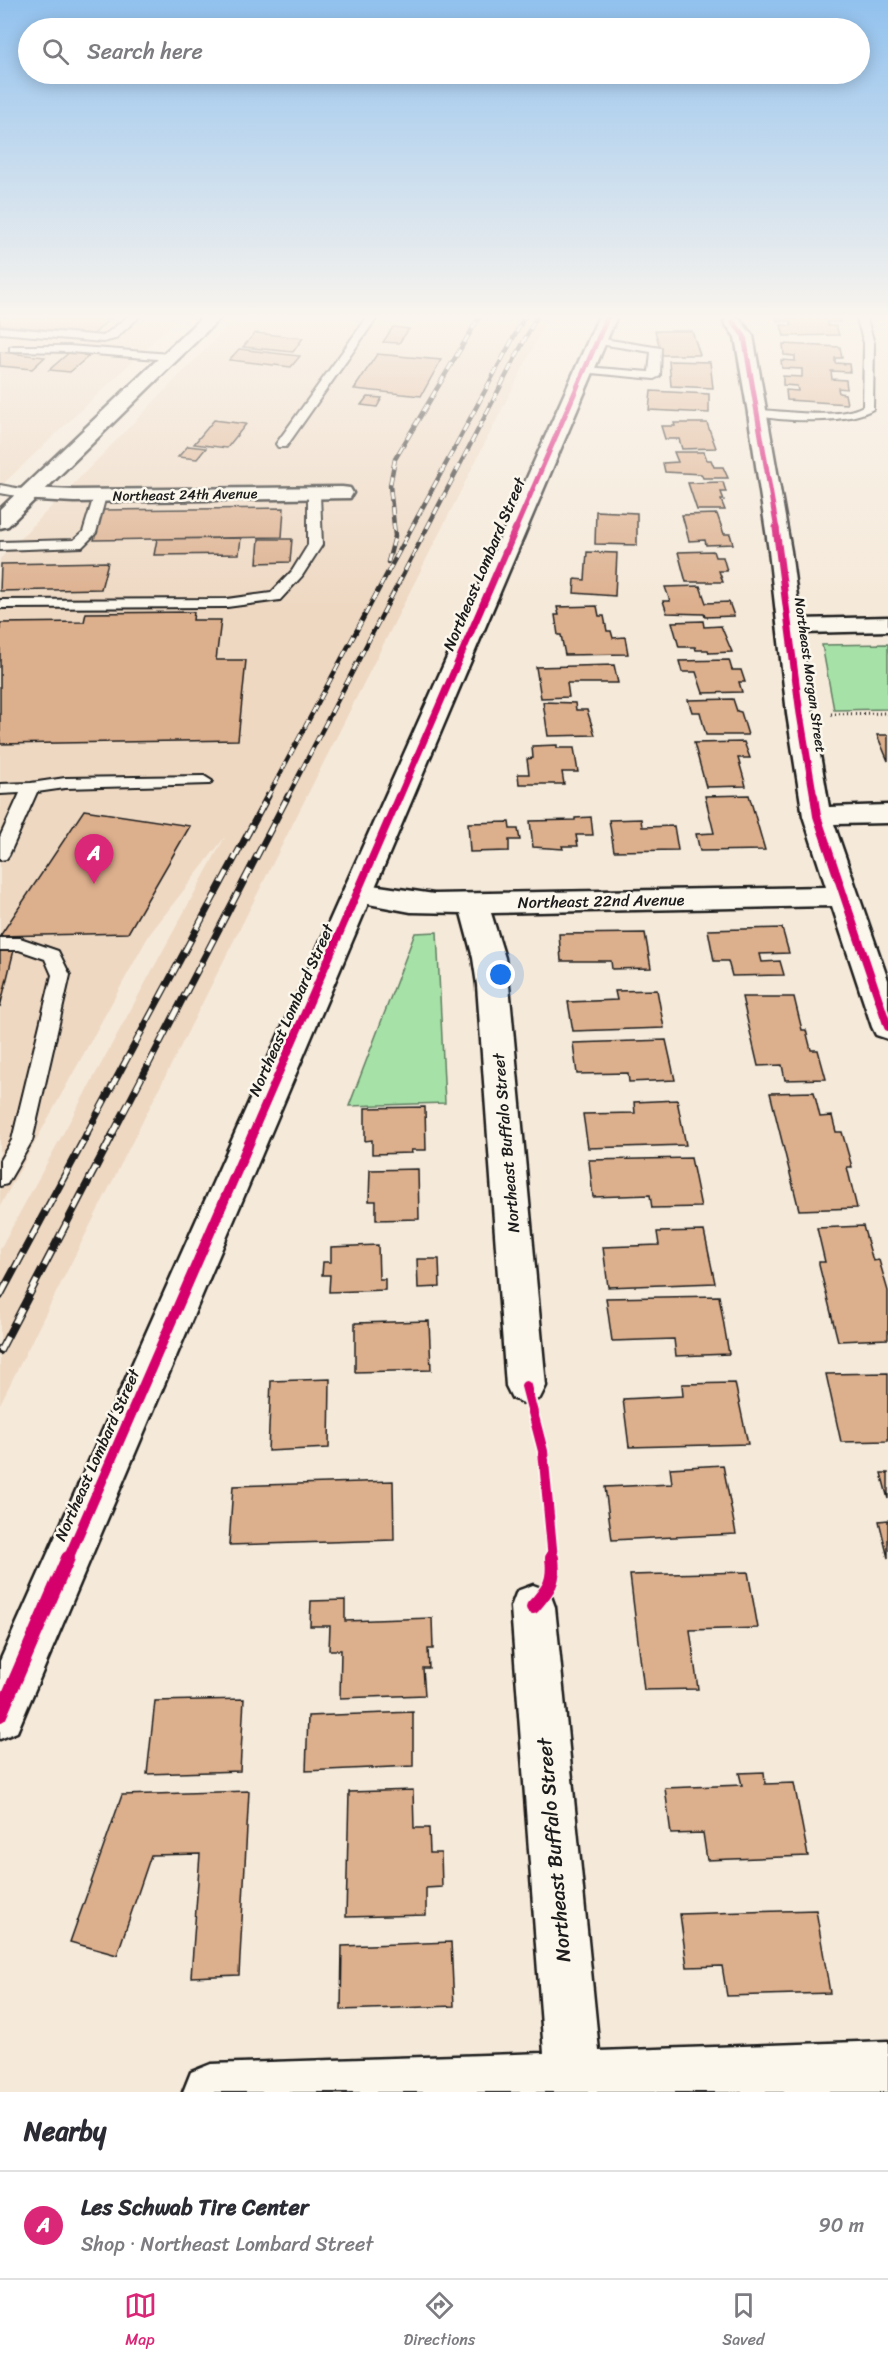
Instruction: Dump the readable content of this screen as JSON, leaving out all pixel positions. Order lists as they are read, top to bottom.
{
  "streets": {
    "street": [
      "Northeast 24th Avenue",
      "Northeast Lombard Street",
      "Northeast Morgan Street",
      "Northeast 22nd Avenue",
      "Northeast Buffalo Street"
    ]
  },
  "crossings": [
    ["Northeast Lombard Street", "Northeast 22nd Avenue"],
    ["Northeast Morgan Street", "Northeast 22nd Avenue"],
    ["Northeast 22nd Avenue", "Northeast Buffalo Street"]
  ],
  "page": {
    "search": "Search here",
    "pins": "A",
    "heading": "Nearby",
    "list": [
      {
        "mark": "A",
        "name": "Les Schwab Tire Center",
        "note": "Shop · Northeast Lombard Street",
        "value": "90 m"
      }
    ],
    "nav": ["Map", "Directions", "Saved"]
  }
}
